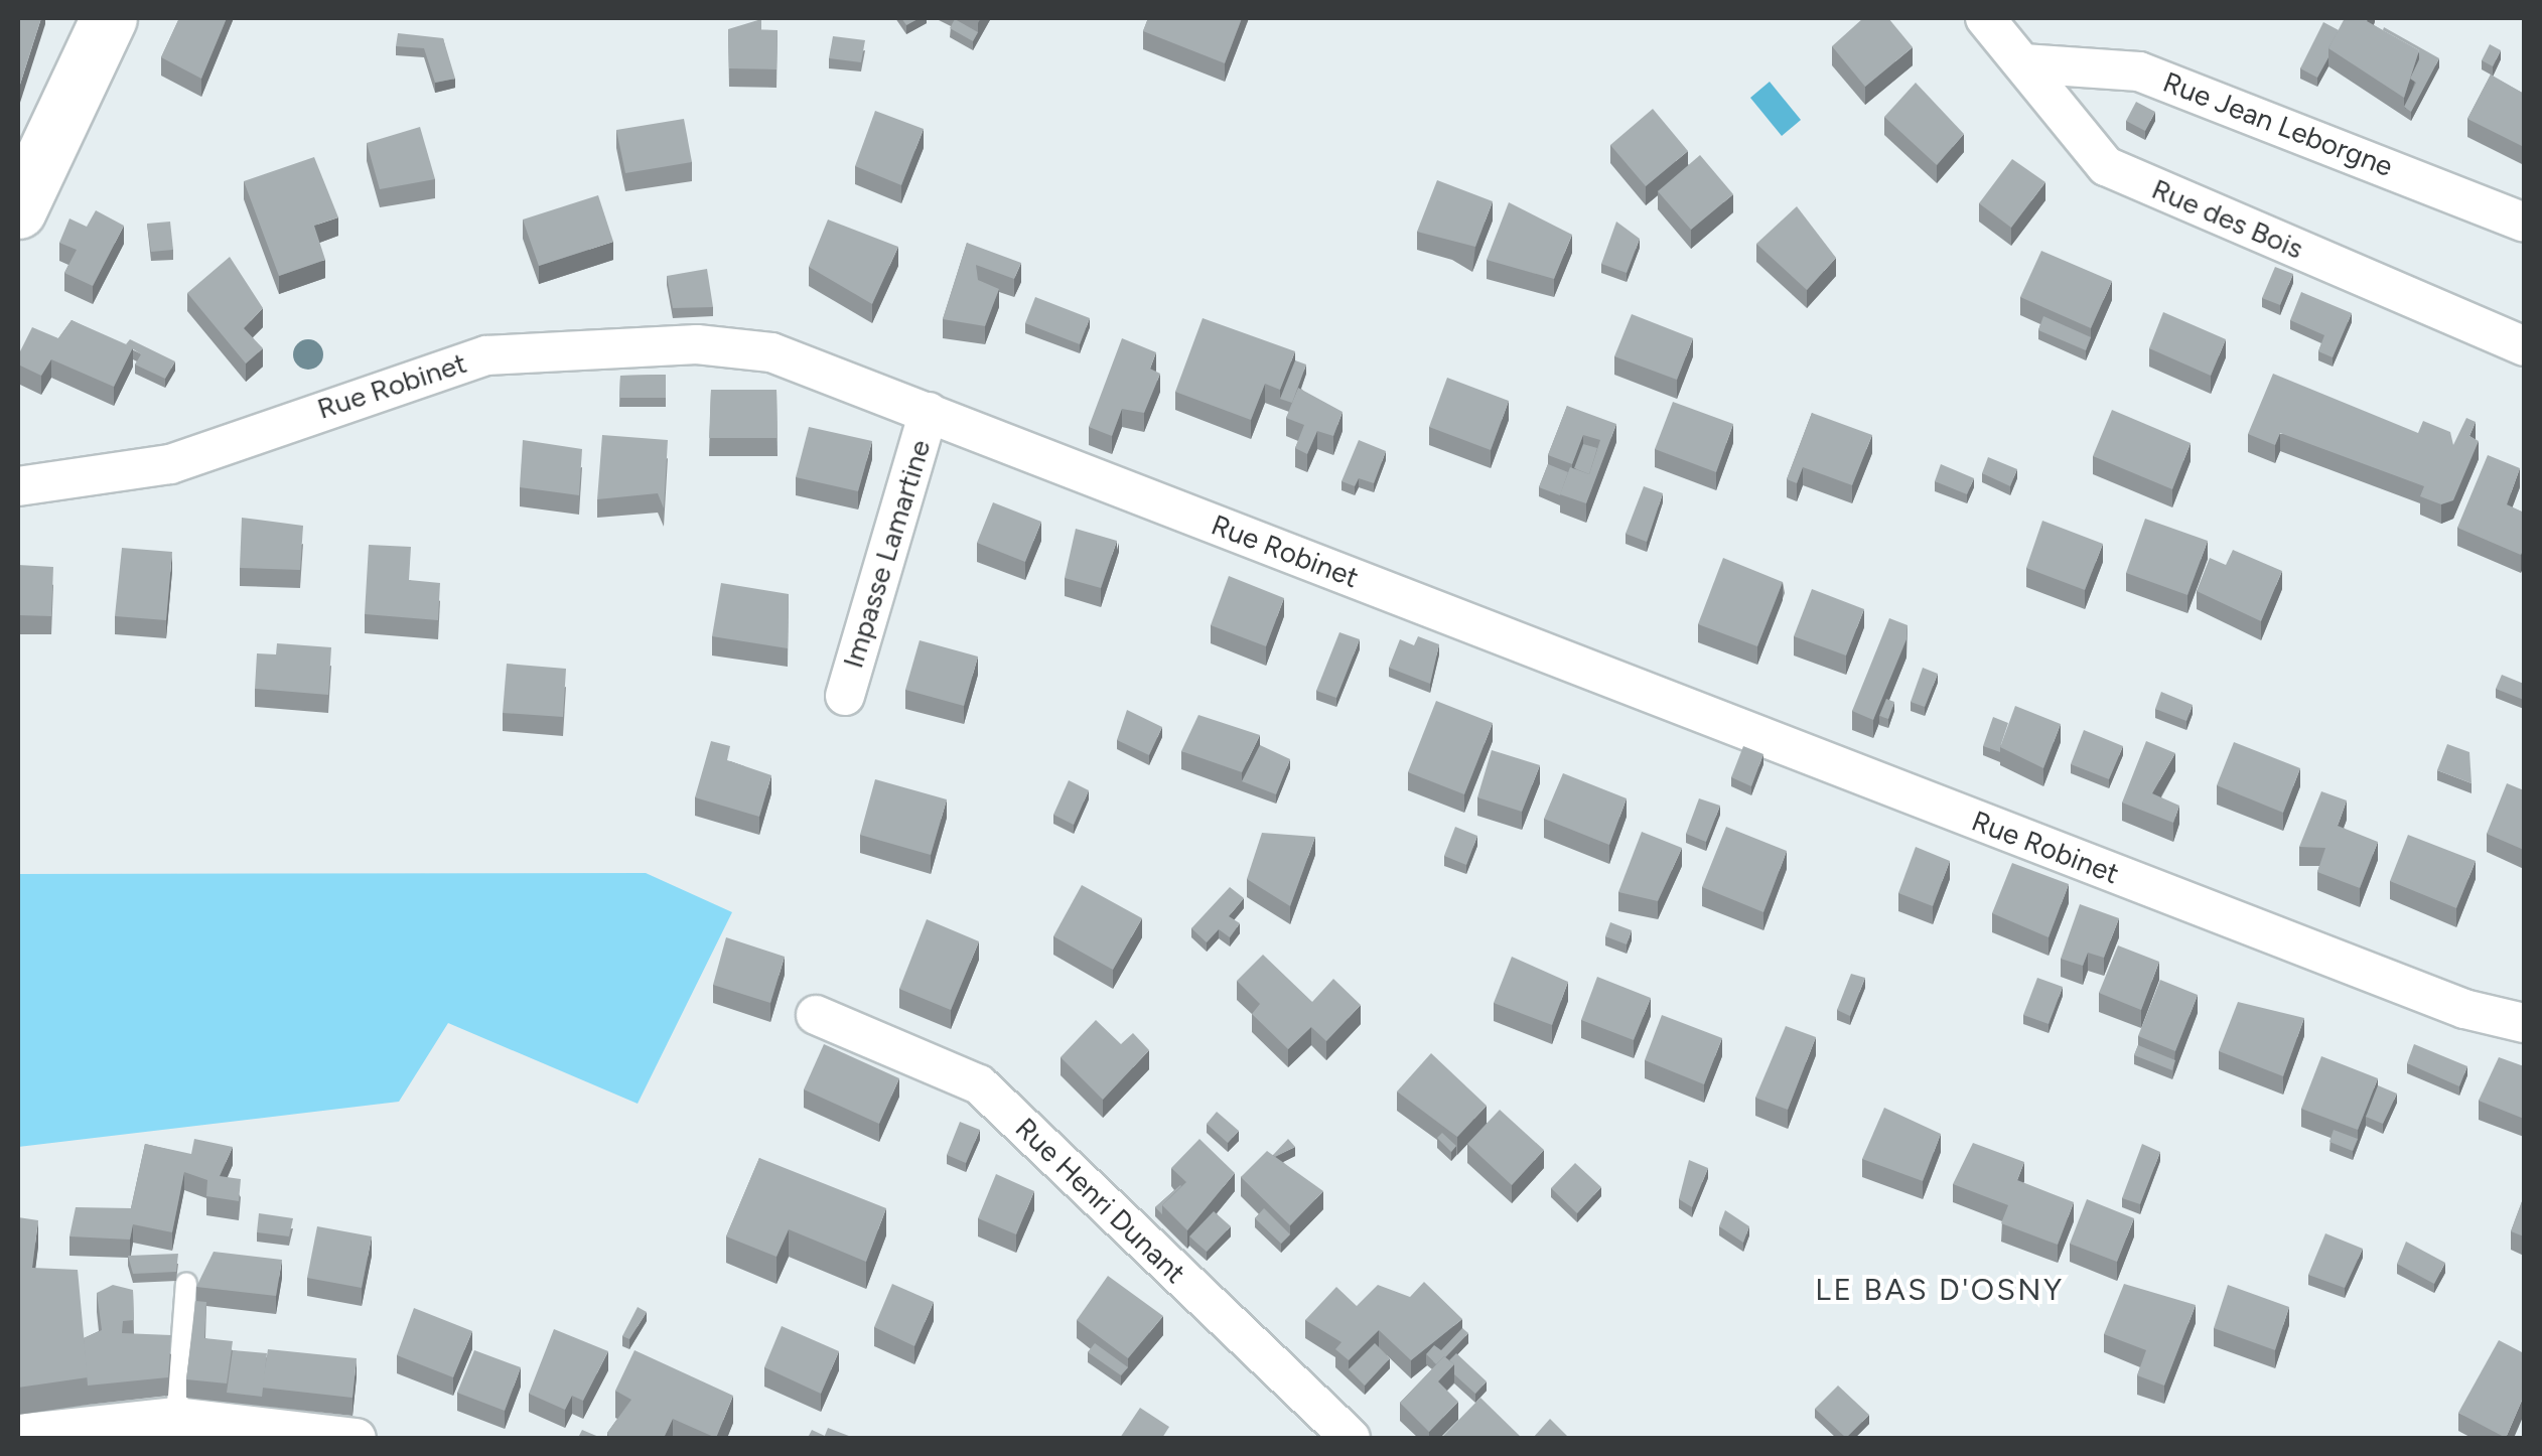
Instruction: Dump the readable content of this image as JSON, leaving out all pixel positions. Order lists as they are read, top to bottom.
{
  "streets": {
    "street": [
      "Rue Jean Leborgne",
      "Rue des Bois",
      "Rue Robinet",
      "Impasse Lamartine",
      "Rue Henri Dunant"
    ]
  },
  "crossings": [
    ["Rue Jean Leborgne", "Rue des Bois"],
    ["Rue Robinet", "Impasse Lamartine"]
  ],
  "districts": ["LE BAS D'OSNY"]
}
